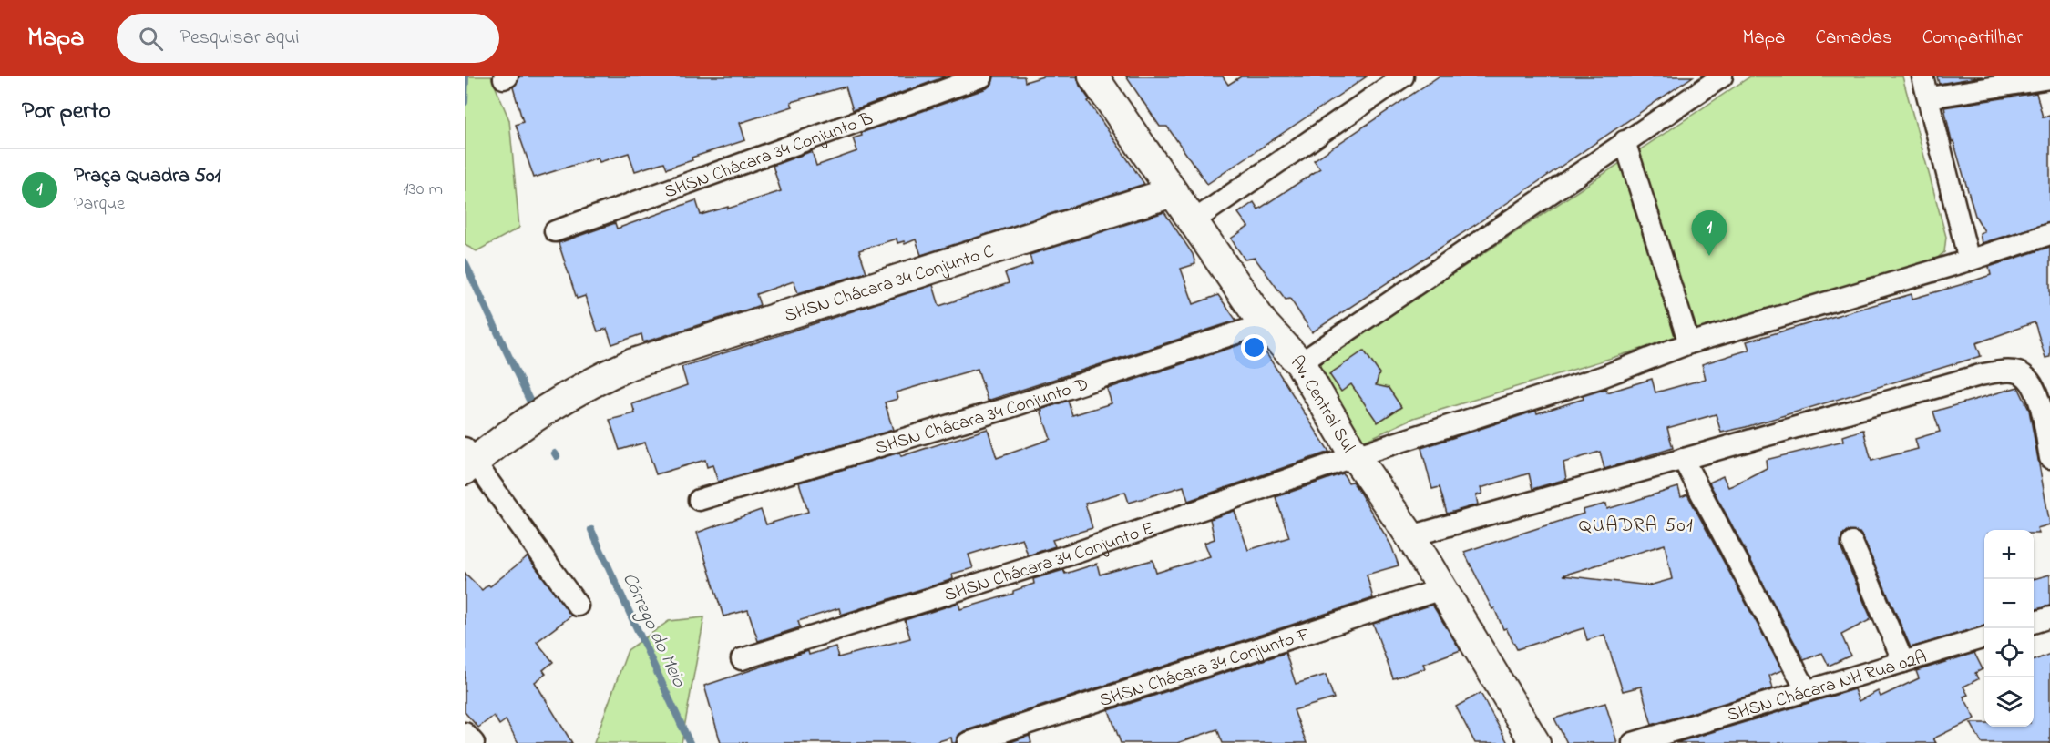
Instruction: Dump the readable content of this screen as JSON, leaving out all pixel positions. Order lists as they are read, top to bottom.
{
  "streets": {
    "street": [
      "SHSN Chácara 34 Conjunto B",
      "SHSN Chácara 34 Conjunto C",
      "Av. Central Sul",
      "SHSN Chácara 34 Conjunto D",
      "SHSN Chácara 34 Conjunto E",
      "SHSN Chácara 34 Conjunto F",
      "SHSN Chácara NH Rua 02A"
    ]
  },
  "crossings": [
    ["SHSN Chácara 34 Conjunto C", "Av. Central Sul"],
    ["Av. Central Sul", "SHSN Chácara 34 Conjunto D"],
    ["Av. Central Sul", "SHSN Chácara 34 Conjunto E"],
    ["Av. Central Sul", "SHSN Chácara 34 Conjunto F"]
  ],
  "districts": ["QUADRA 501"],
  "water": ["Córrego do Meio"],
  "page": {
    "header": "Mapa",
    "search": "Pesquisar aqui",
    "nav": ["Mapa", "Camadas", "Compartilhar"],
    "heading": "Por perto",
    "list": [
      {
        "mark": "1",
        "name": "Praça Quadra 501",
        "note": "Parque",
        "value": "130 m"
      }
    ],
    "pins": "1",
    "map_buttons": ["+", "−"]
  }
}
